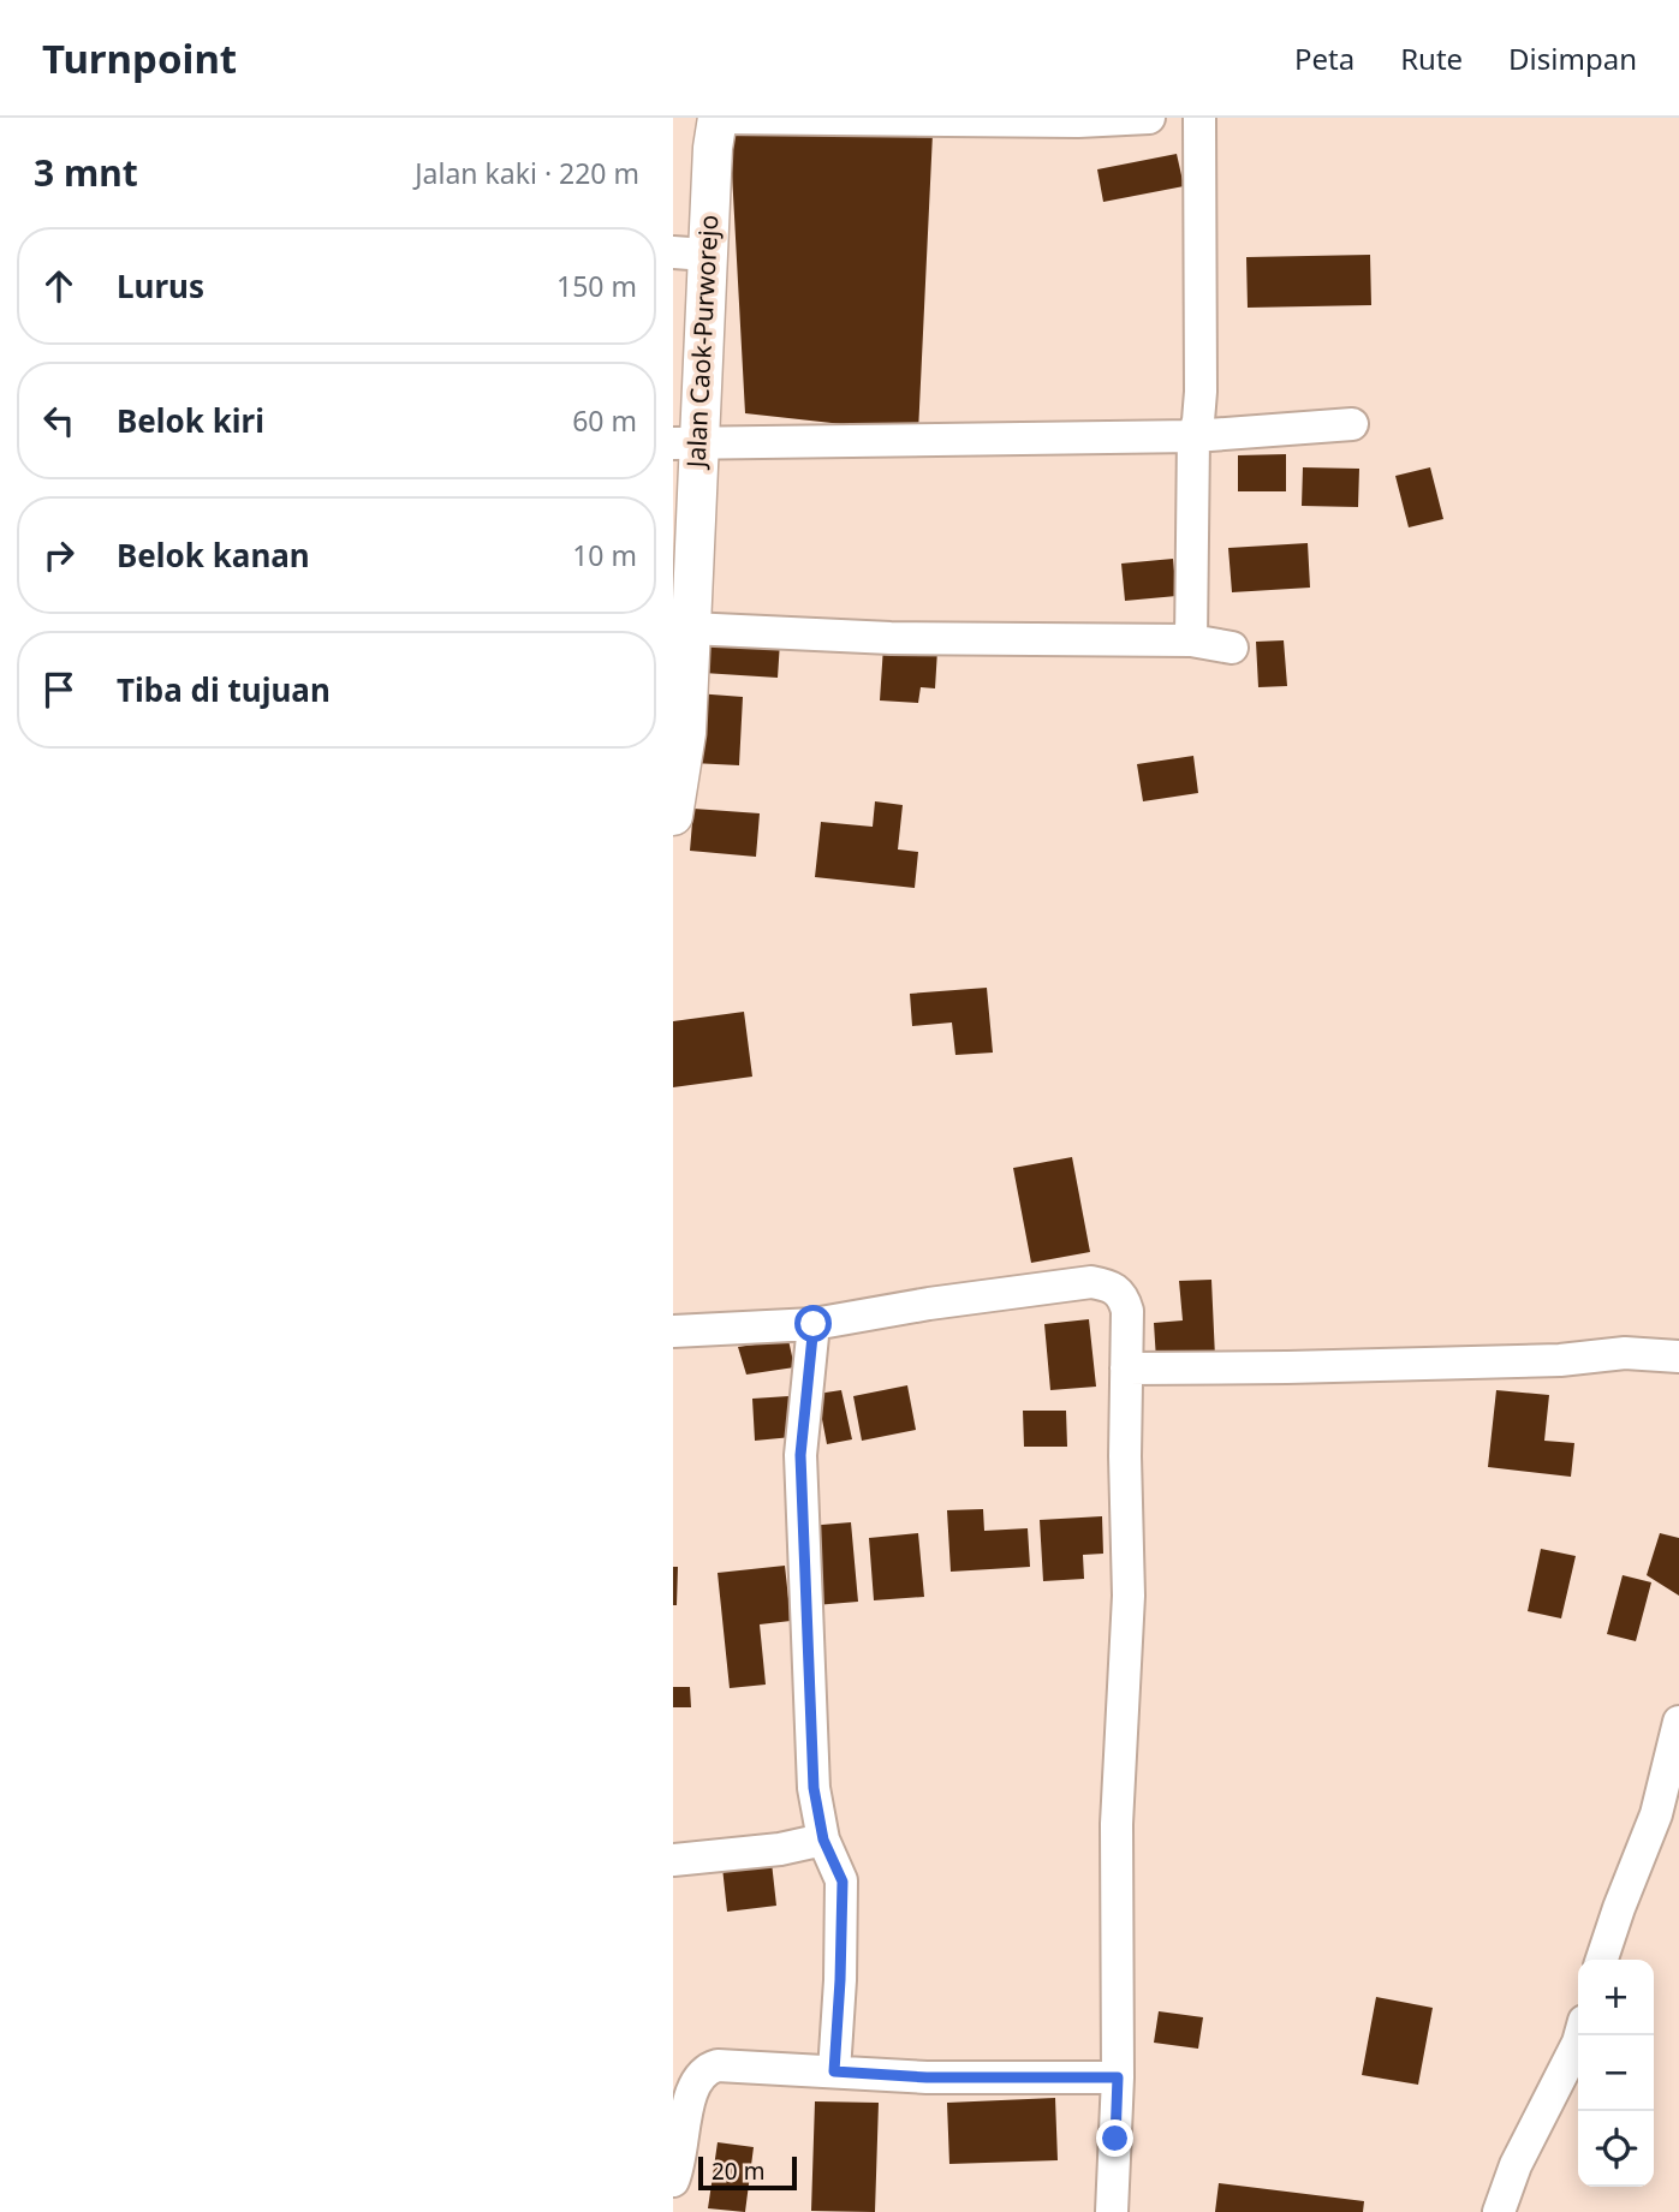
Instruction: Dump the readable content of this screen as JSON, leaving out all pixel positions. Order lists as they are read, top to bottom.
{
  "streets": {
    "street": ["Jalan Caok-Purworejo"]
  },
  "scale_bar": "20 m",
  "page": {
    "header": "Turnpoint",
    "nav": ["Peta", "Rute", "Disimpan"],
    "heading": ["3 mnt", "Jalan kaki · 220 m"],
    "list": [
      ["Lurus", "150 m"],
      ["Belok kiri", "60 m"],
      ["Belok kanan", "10 m"],
      "Tiba di tujuan"
    ],
    "map_buttons": ["+", "−"],
    "scale": "20 m"
  }
}
